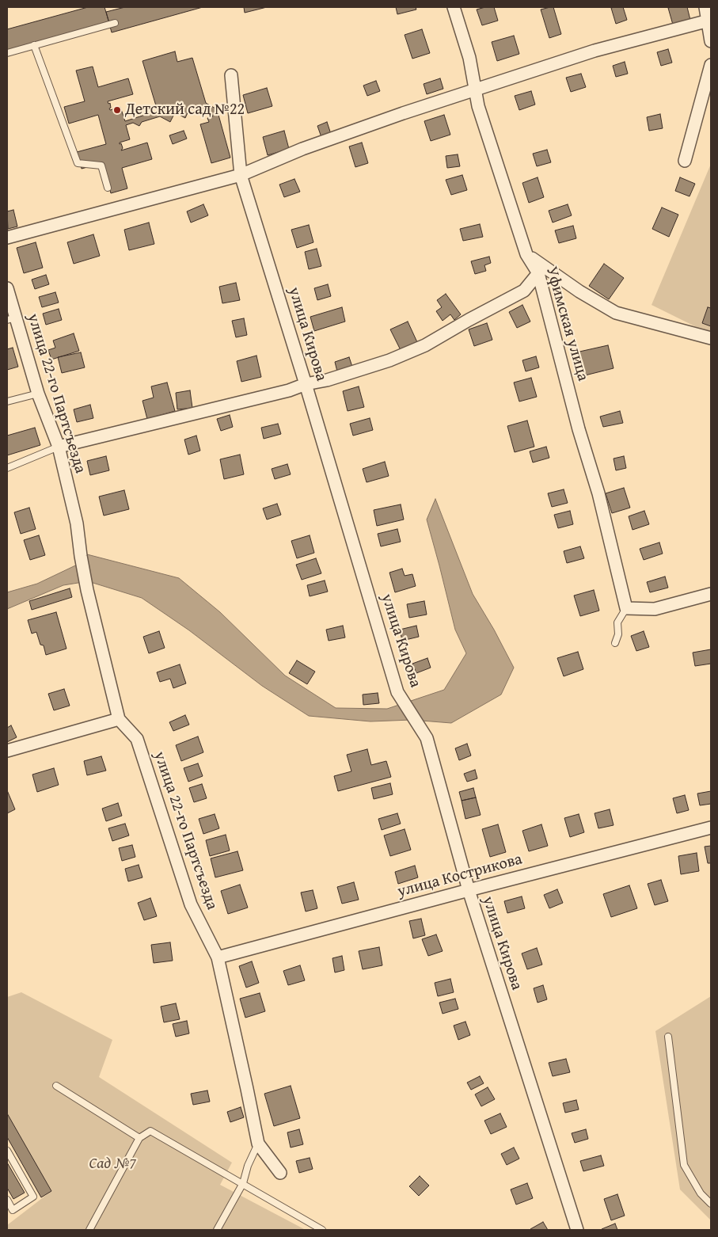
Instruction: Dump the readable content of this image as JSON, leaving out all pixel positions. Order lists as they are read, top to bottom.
{
  "streets": {
    "street": [
      "Уфимская улица",
      "улица Кирова",
      "улица 22-го Партсъезда",
      "улица Кострикова"
    ]
  },
  "crossings": [
    ["улица Кирова", "улица Кострикова"],
    ["улица 22-го Партсъезда", "улица Кострикова"]
  ],
  "parks": ["Сад №7"],
  "places": ["Детский сад №22"]
}
